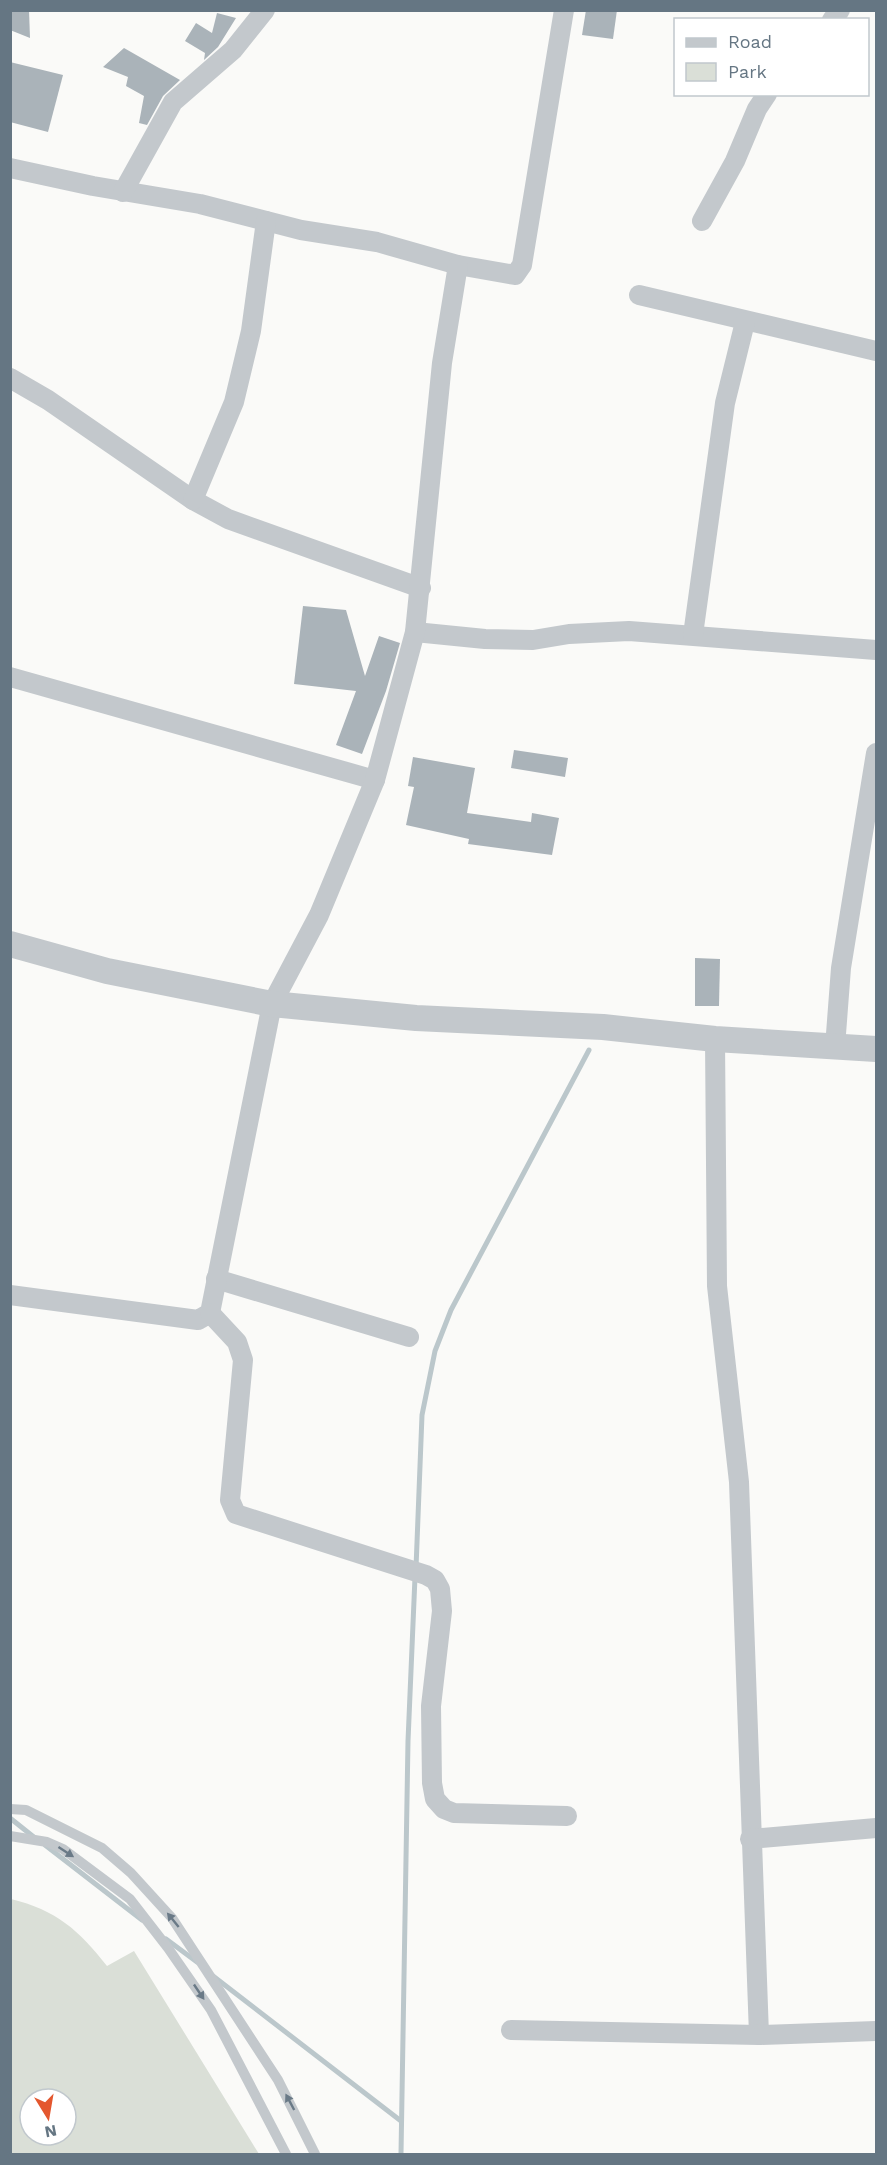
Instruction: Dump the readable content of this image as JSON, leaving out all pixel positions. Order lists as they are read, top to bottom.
{
  "legend": ["Road", "Park"],
  "north": "bottom"
}
